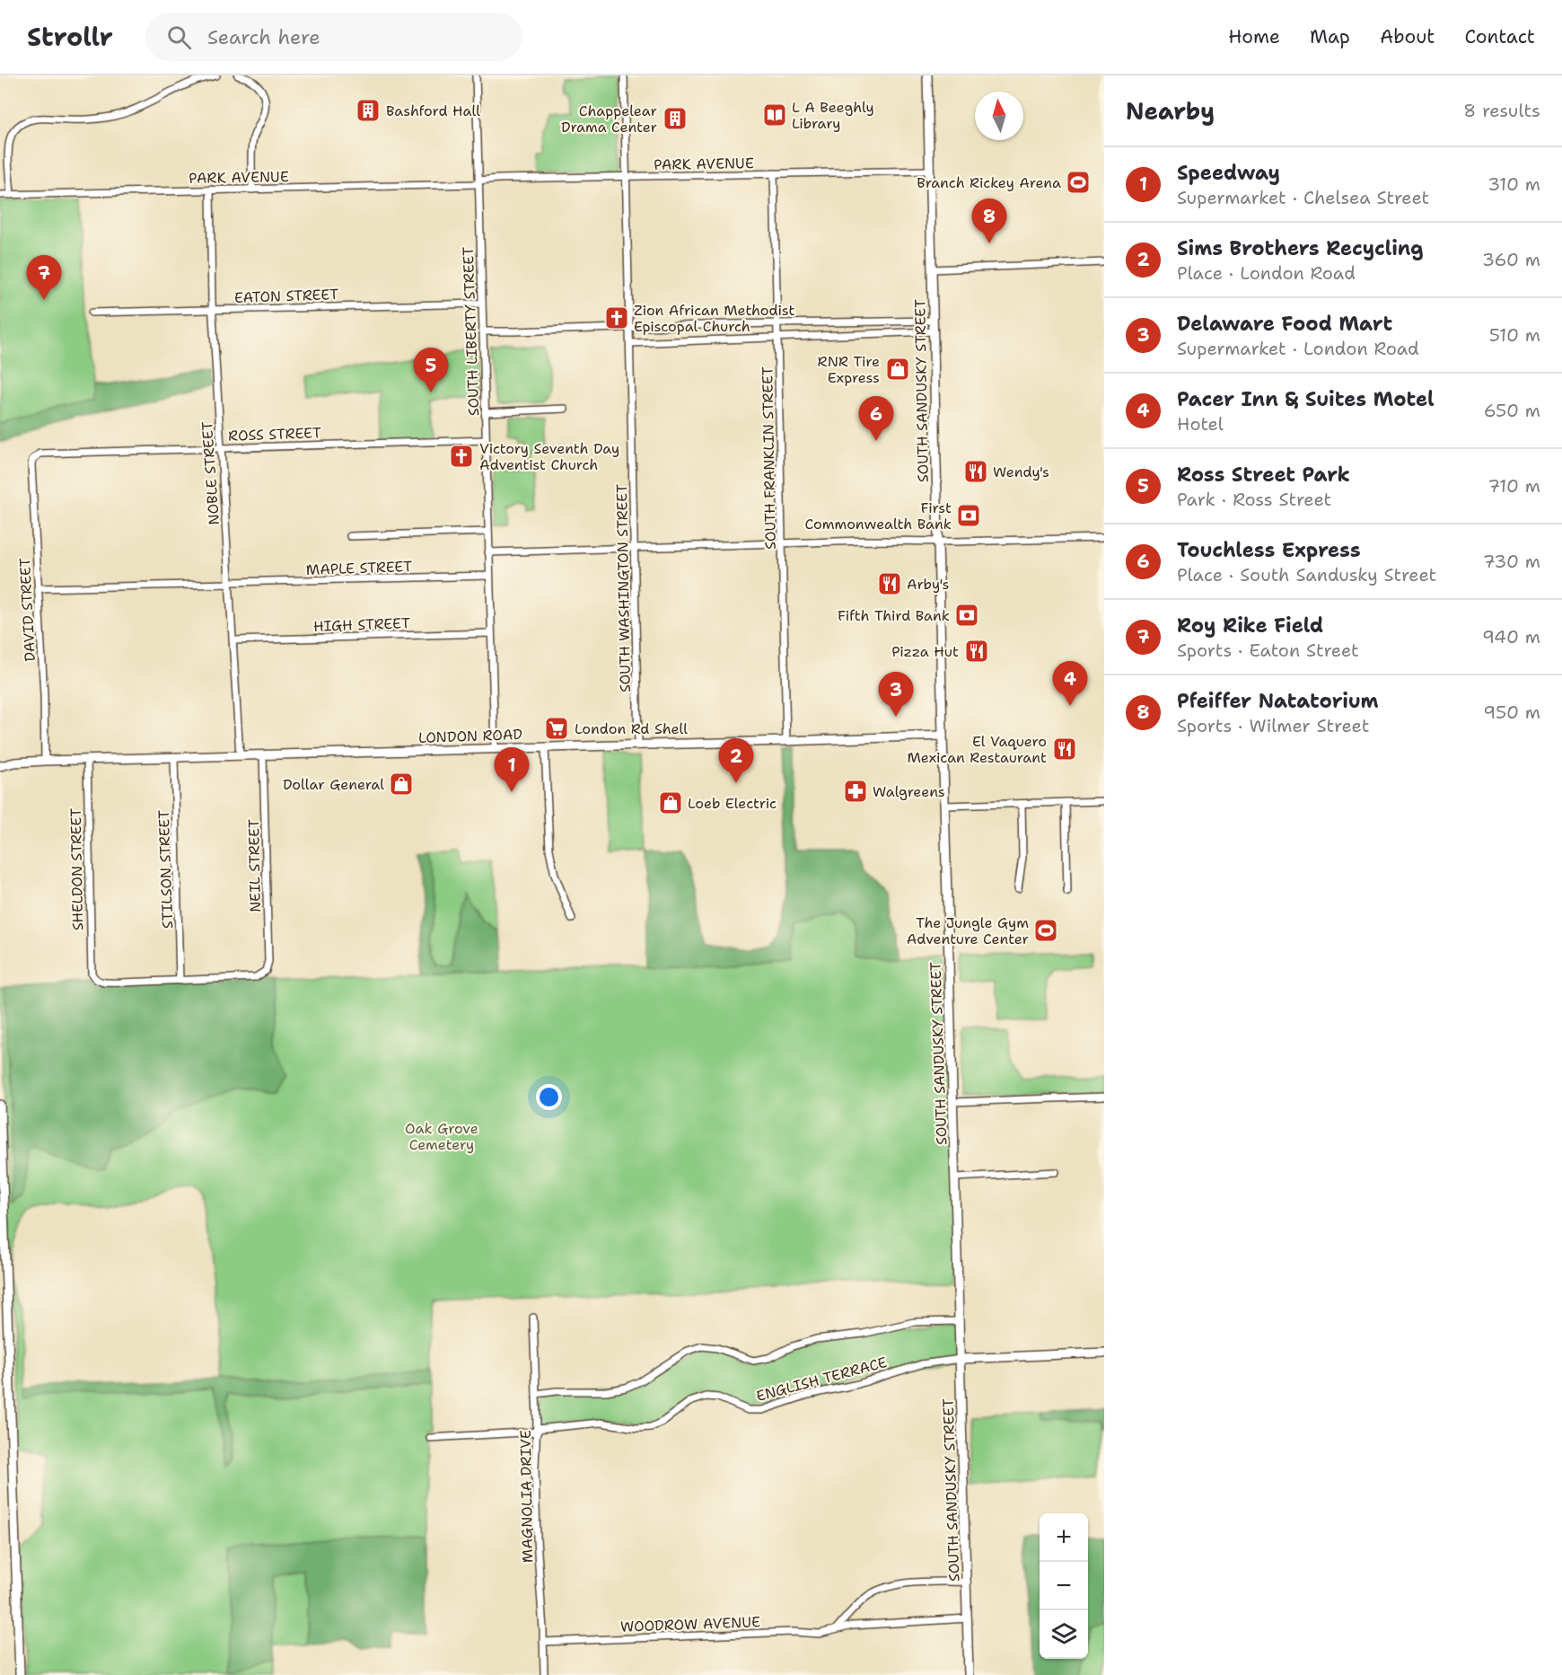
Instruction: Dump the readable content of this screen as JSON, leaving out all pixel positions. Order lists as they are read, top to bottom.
{
  "streets": {
    "street": [
      "PARK AVENUE",
      "EATON STREET",
      "SOUTH LIBERTY STREET",
      "SOUTH SANDUSKY STREET",
      "ROSS STREET",
      "SOUTH FRANKLIN STREET",
      "NOBLE STREET",
      "MAPLE STREET",
      "SOUTH WASHINGTON STREET",
      "DAVID STREET",
      "HIGH STREET",
      "LONDON ROAD",
      "NEIL STREET",
      "SHELDON STREET",
      "STILSON STREET",
      "ENGLISH TERRACE",
      "MAGNOLIA DRIVE",
      "WOODROW AVENUE"
    ]
  },
  "crossings": [
    ["PARK AVENUE", "SOUTH LIBERTY STREET"],
    ["PARK AVENUE", "SOUTH SANDUSKY STREET"],
    ["PARK AVENUE", "SOUTH FRANKLIN STREET"],
    ["PARK AVENUE", "NOBLE STREET"],
    ["PARK AVENUE", "SOUTH WASHINGTON STREET"],
    ["EATON STREET", "SOUTH LIBERTY STREET"],
    ["EATON STREET", "NOBLE STREET"],
    ["SOUTH LIBERTY STREET", "ROSS STREET"],
    ["SOUTH LIBERTY STREET", "MAPLE STREET"],
    ["SOUTH LIBERTY STREET", "HIGH STREET"],
    ["SOUTH LIBERTY STREET", "LONDON ROAD"],
    ["SOUTH SANDUSKY STREET", "LONDON ROAD"],
    ["SOUTH SANDUSKY STREET", "ENGLISH TERRACE"],
    ["SOUTH SANDUSKY STREET", "WOODROW AVENUE"],
    ["ROSS STREET", "NOBLE STREET"],
    ["ROSS STREET", "DAVID STREET"],
    ["SOUTH FRANKLIN STREET", "LONDON ROAD"],
    ["NOBLE STREET", "MAPLE STREET"],
    ["NOBLE STREET", "HIGH STREET"],
    ["NOBLE STREET", "LONDON ROAD"],
    ["MAPLE STREET", "DAVID STREET"],
    ["SOUTH WASHINGTON STREET", "LONDON ROAD"],
    ["DAVID STREET", "LONDON ROAD"],
    ["LONDON ROAD", "NEIL STREET"],
    ["LONDON ROAD", "SHELDON STREET"],
    ["LONDON ROAD", "STILSON STREET"],
    ["NEIL STREET", "SHELDON STREET"],
    ["NEIL STREET", "STILSON STREET"],
    ["SHELDON STREET", "STILSON STREET"],
    ["ENGLISH TERRACE", "MAGNOLIA DRIVE"],
    ["MAGNOLIA DRIVE", "WOODROW AVENUE"]
  ],
  "parks": ["Oak Grove Cemetery"],
  "places": {
    "building": ["Bashford Hall", "Chappelear Drama Center"],
    "library": ["L A Beeghly Library"],
    "sports": ["Branch Rickey Arena", "The Jungle Gym Adventure Center"],
    "church": ["Zion African Methodist Episcopal Church", "Victory Seventh Day Adventist Church"],
    "shop": ["RNR Tire Express", "Dollar General", "Loeb Electric"],
    "restaurant": [
      "Wendy's",
      "Arby's",
      "Pizza Hut",
      "El Vaquero Mexican Restaurant"
    ],
    "bank": ["First Commonwealth Bank", "Fifth Third Bank"],
    "supermarket": ["London Rd Shell"],
    "pharmacy": ["Walgreens"]
  },
  "north": "top",
  "page": {
    "header": "Strollr",
    "search": "Search here",
    "nav": [
      "Home",
      "Map",
      "About",
      "Contact"
    ],
    "heading": ["Nearby", "8 results"],
    "list": [
      {
        "mark": "1",
        "name": "Speedway",
        "note": "Supermarket · Chelsea Street",
        "value": "310 m"
      },
      {
        "mark": "2",
        "name": "Sims Brothers Recycling",
        "note": "Place · London Road",
        "value": "360 m"
      },
      {
        "mark": "3",
        "name": "Delaware Food Mart",
        "note": "Supermarket · London Road",
        "value": "510 m"
      },
      {
        "mark": "4",
        "name": "Pacer Inn & Suites Motel",
        "note": "Hotel",
        "value": "650 m"
      },
      {
        "mark": "5",
        "name": "Ross Street Park",
        "note": "Park · Ross Street",
        "value": "710 m"
      },
      {
        "mark": "6",
        "name": "Touchless Express",
        "note": "Place · South Sandusky Street",
        "value": "730 m"
      },
      {
        "mark": "7",
        "name": "Roy Rike Field",
        "note": "Sports · Eaton Street",
        "value": "940 m"
      },
      {
        "mark": "8",
        "name": "Pfeiffer Natatorium",
        "note": "Sports · Wilmer Street",
        "value": "950 m"
      }
    ],
    "pins": [
      "8",
      "7",
      "5",
      "6",
      "4",
      "3",
      "2",
      "1"
    ],
    "map_buttons": ["+", "−"]
  }
}
